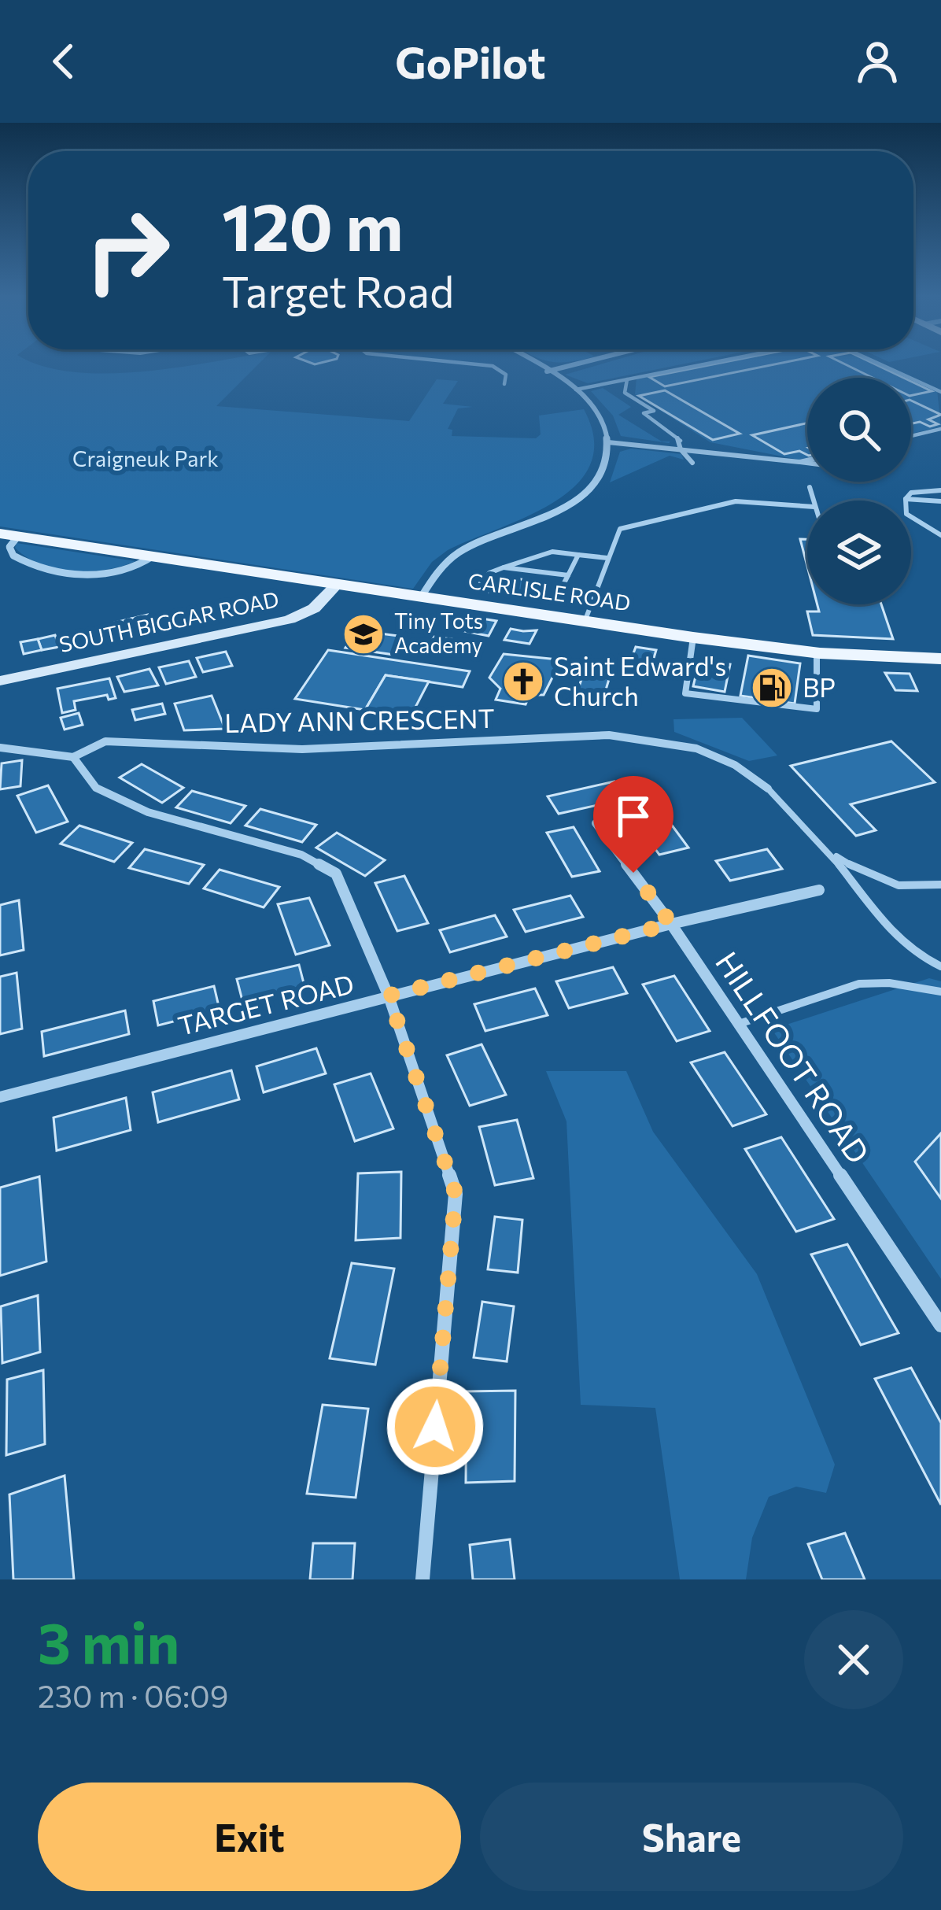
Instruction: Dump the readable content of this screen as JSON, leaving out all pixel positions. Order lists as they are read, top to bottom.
{
  "streets": {
    "main road": ["CARLISLE ROAD"],
    "street": [
      "SOUTH BIGGAR ROAD",
      "LADY ANN CRESCENT",
      "TARGET ROAD",
      "HILLFOOT ROAD"
    ]
  },
  "crossings": [
    ["CARLISLE ROAD", "SOUTH BIGGAR ROAD"],
    ["TARGET ROAD", "HILLFOOT ROAD"]
  ],
  "parks": ["Craigneuk Park"],
  "places": {
    "school or university": ["Tiny Tots Academy"],
    "church": ["Saint Edward's Church"],
    "fuel station": ["BP"]
  },
  "page": {
    "header": "GoPilot",
    "turn": ["120 m", "Target Road"],
    "heading": ["3 min", "230 m · 06:09"],
    "buttons": ["Exit", "Share"]
  }
}
